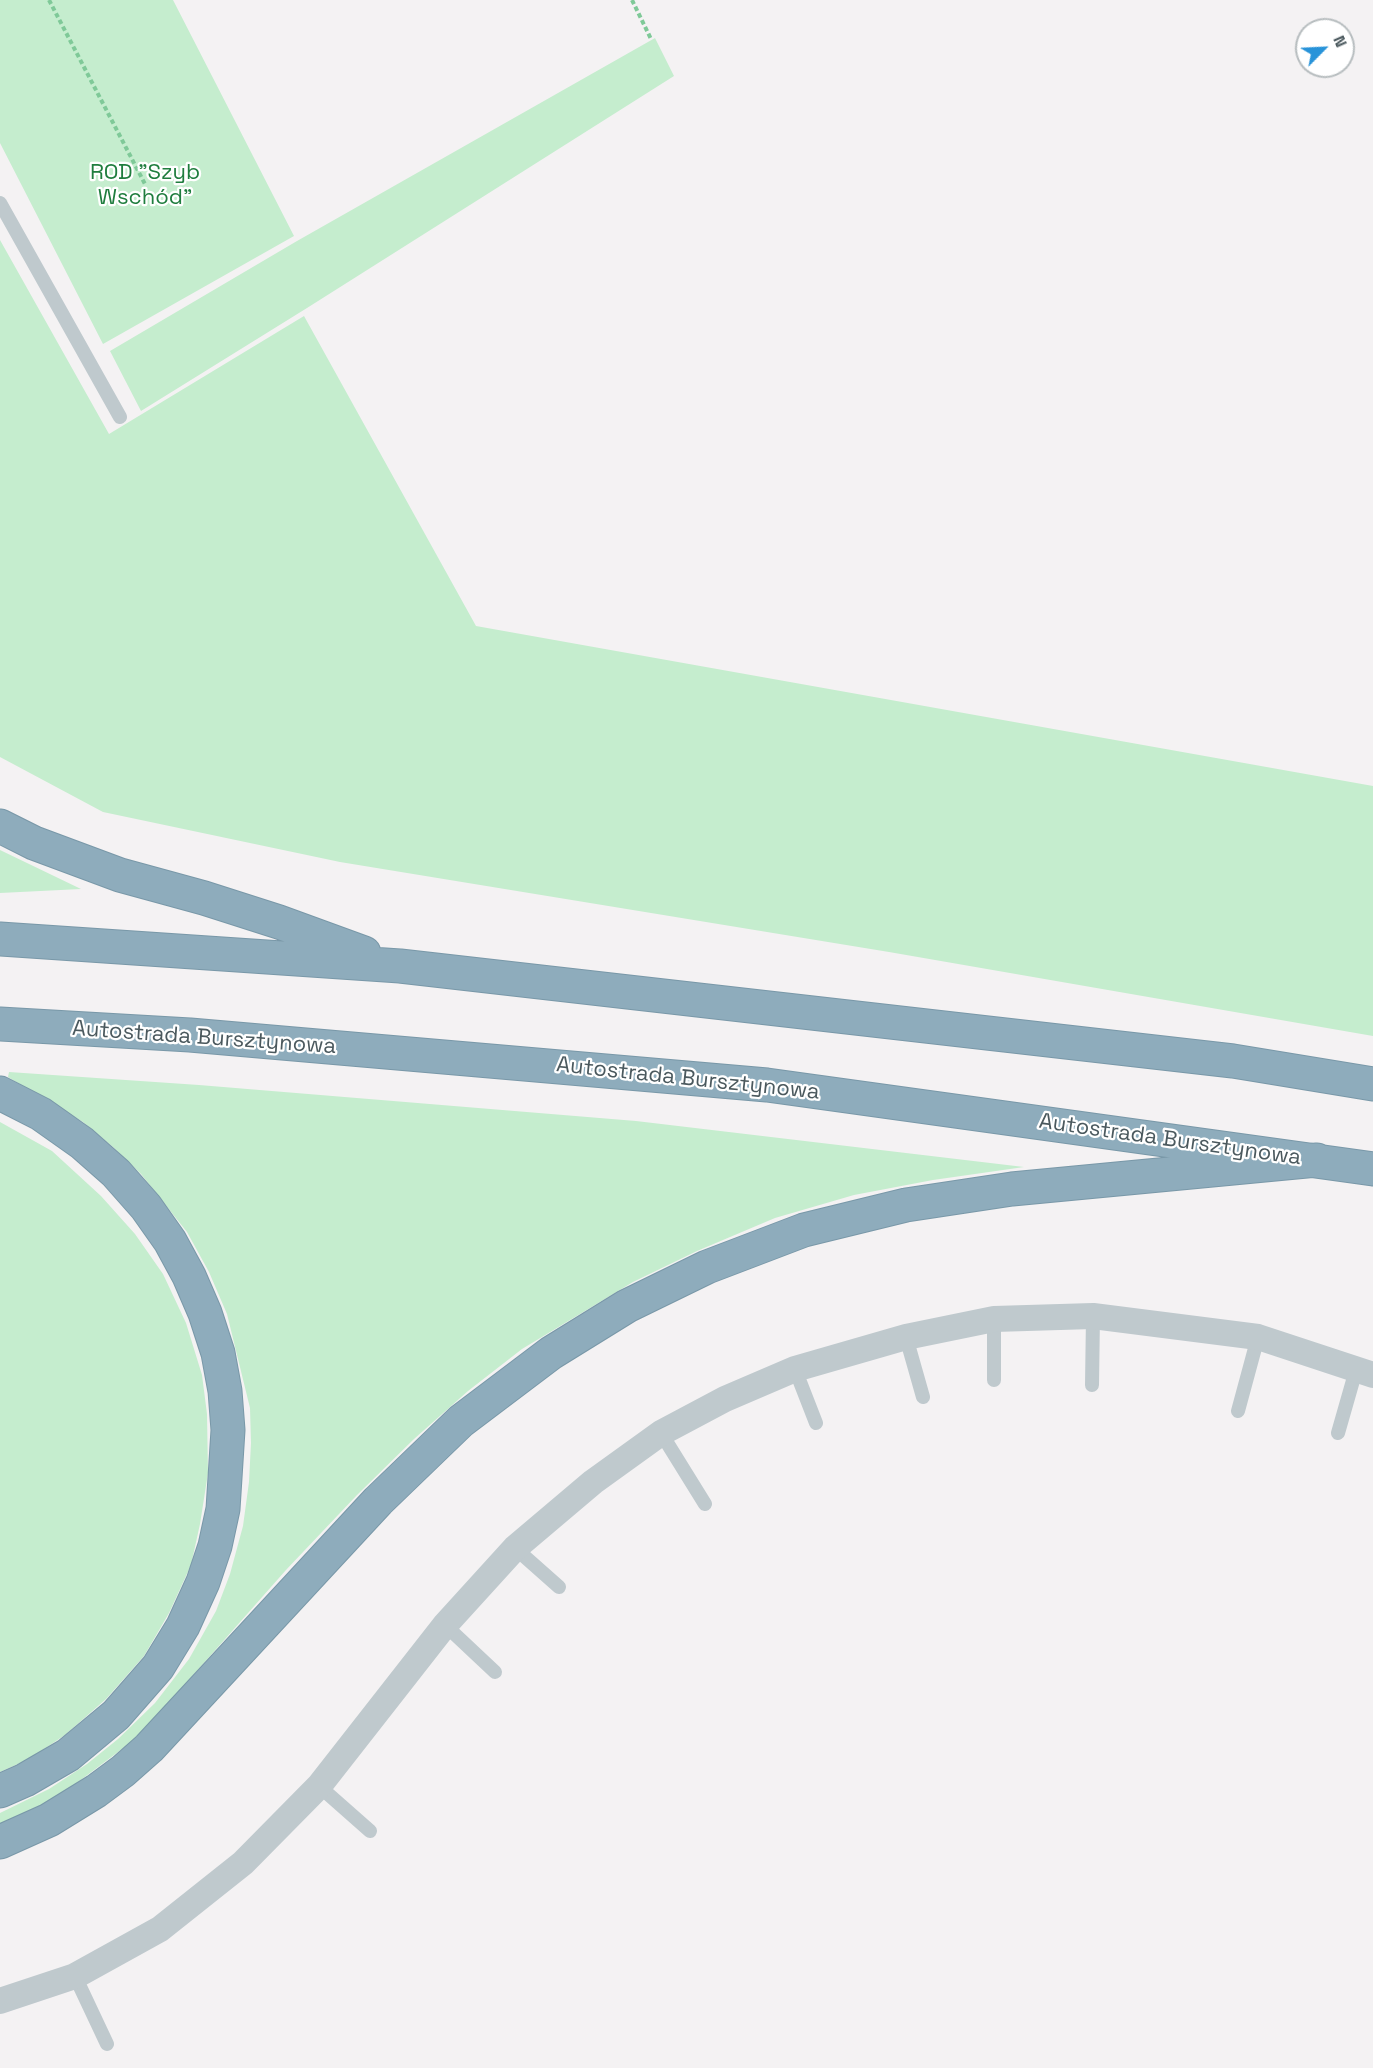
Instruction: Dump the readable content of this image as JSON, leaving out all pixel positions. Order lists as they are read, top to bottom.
{
  "streets": {
    "highway": ["Autostrada Bursztynowa"]
  },
  "parks": ["ROD \"Szyb Wschód\""],
  "north": "top right"
}
